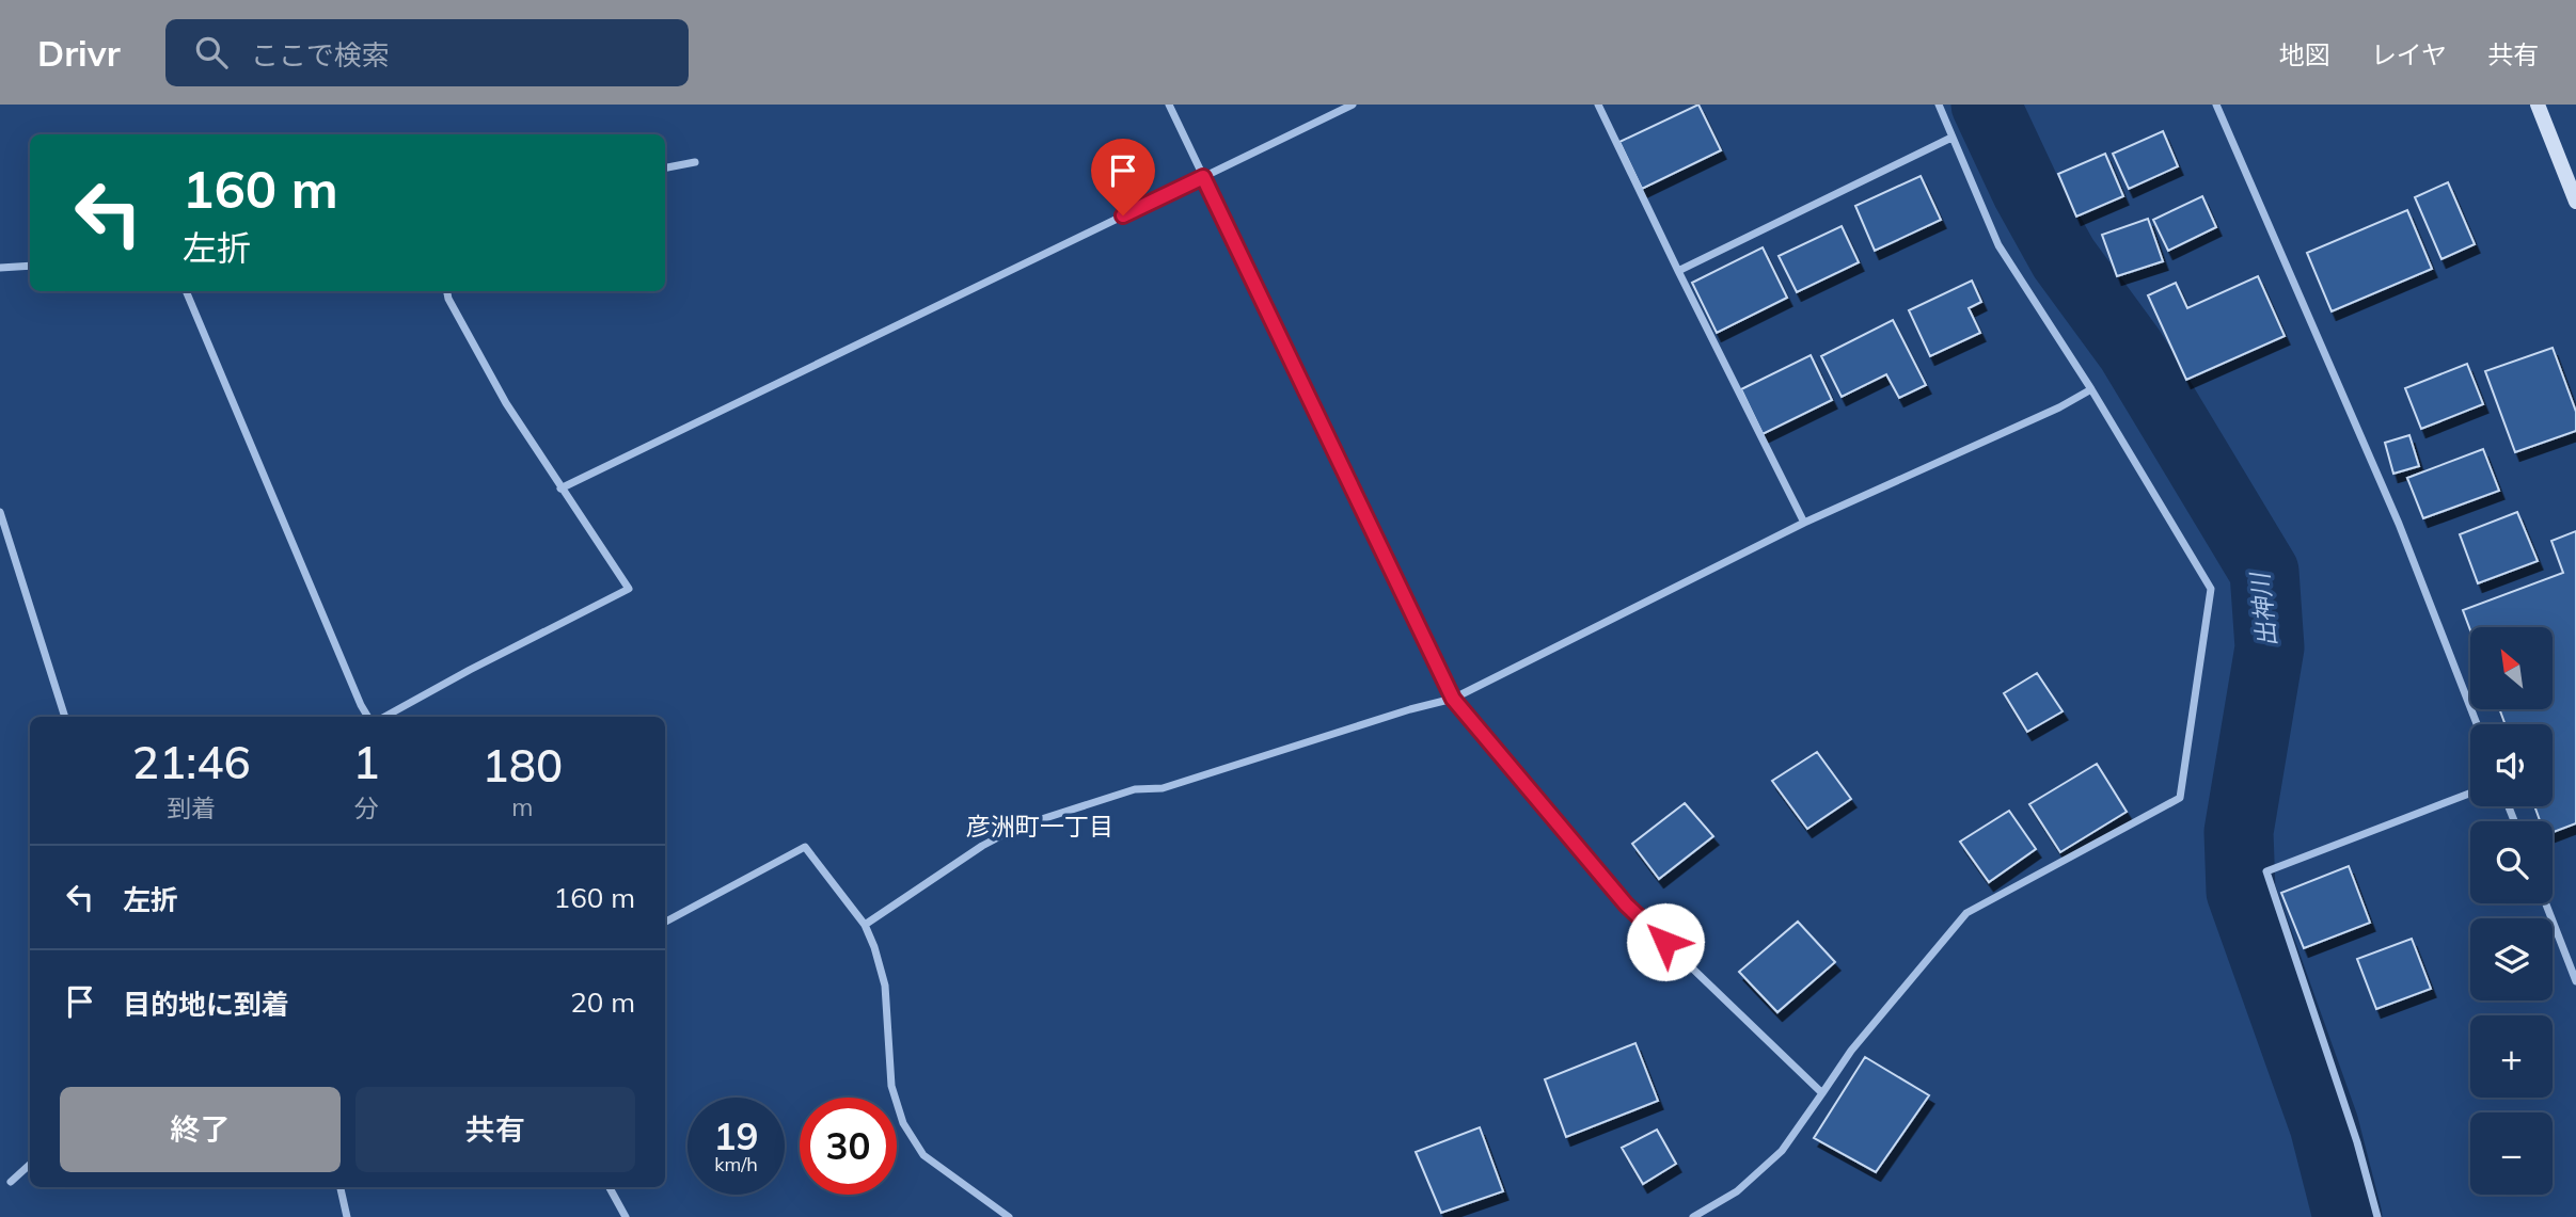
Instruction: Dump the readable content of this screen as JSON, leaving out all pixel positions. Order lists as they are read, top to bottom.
{
  "districts": ["彦洲町一丁目"],
  "water": ["出神川"],
  "north": "top left",
  "page": {
    "header": "Drivr",
    "search": "ここで検索",
    "nav": ["地図", "レイヤ", "共有"],
    "turn": ["160 m", "左折"],
    "map_buttons": ["+", "−"],
    "eta": [
      "21:46",
      "到着",
      "1",
      "分",
      "180",
      "m"
    ],
    "list": [
      {
        "name": "左折",
        "value": "160 m"
      },
      {
        "name": "目的地に到着",
        "value": "20 m"
      }
    ],
    "buttons": ["終了", "共有"],
    "speed": "19 km/h",
    "limit": "30"
  }
}
